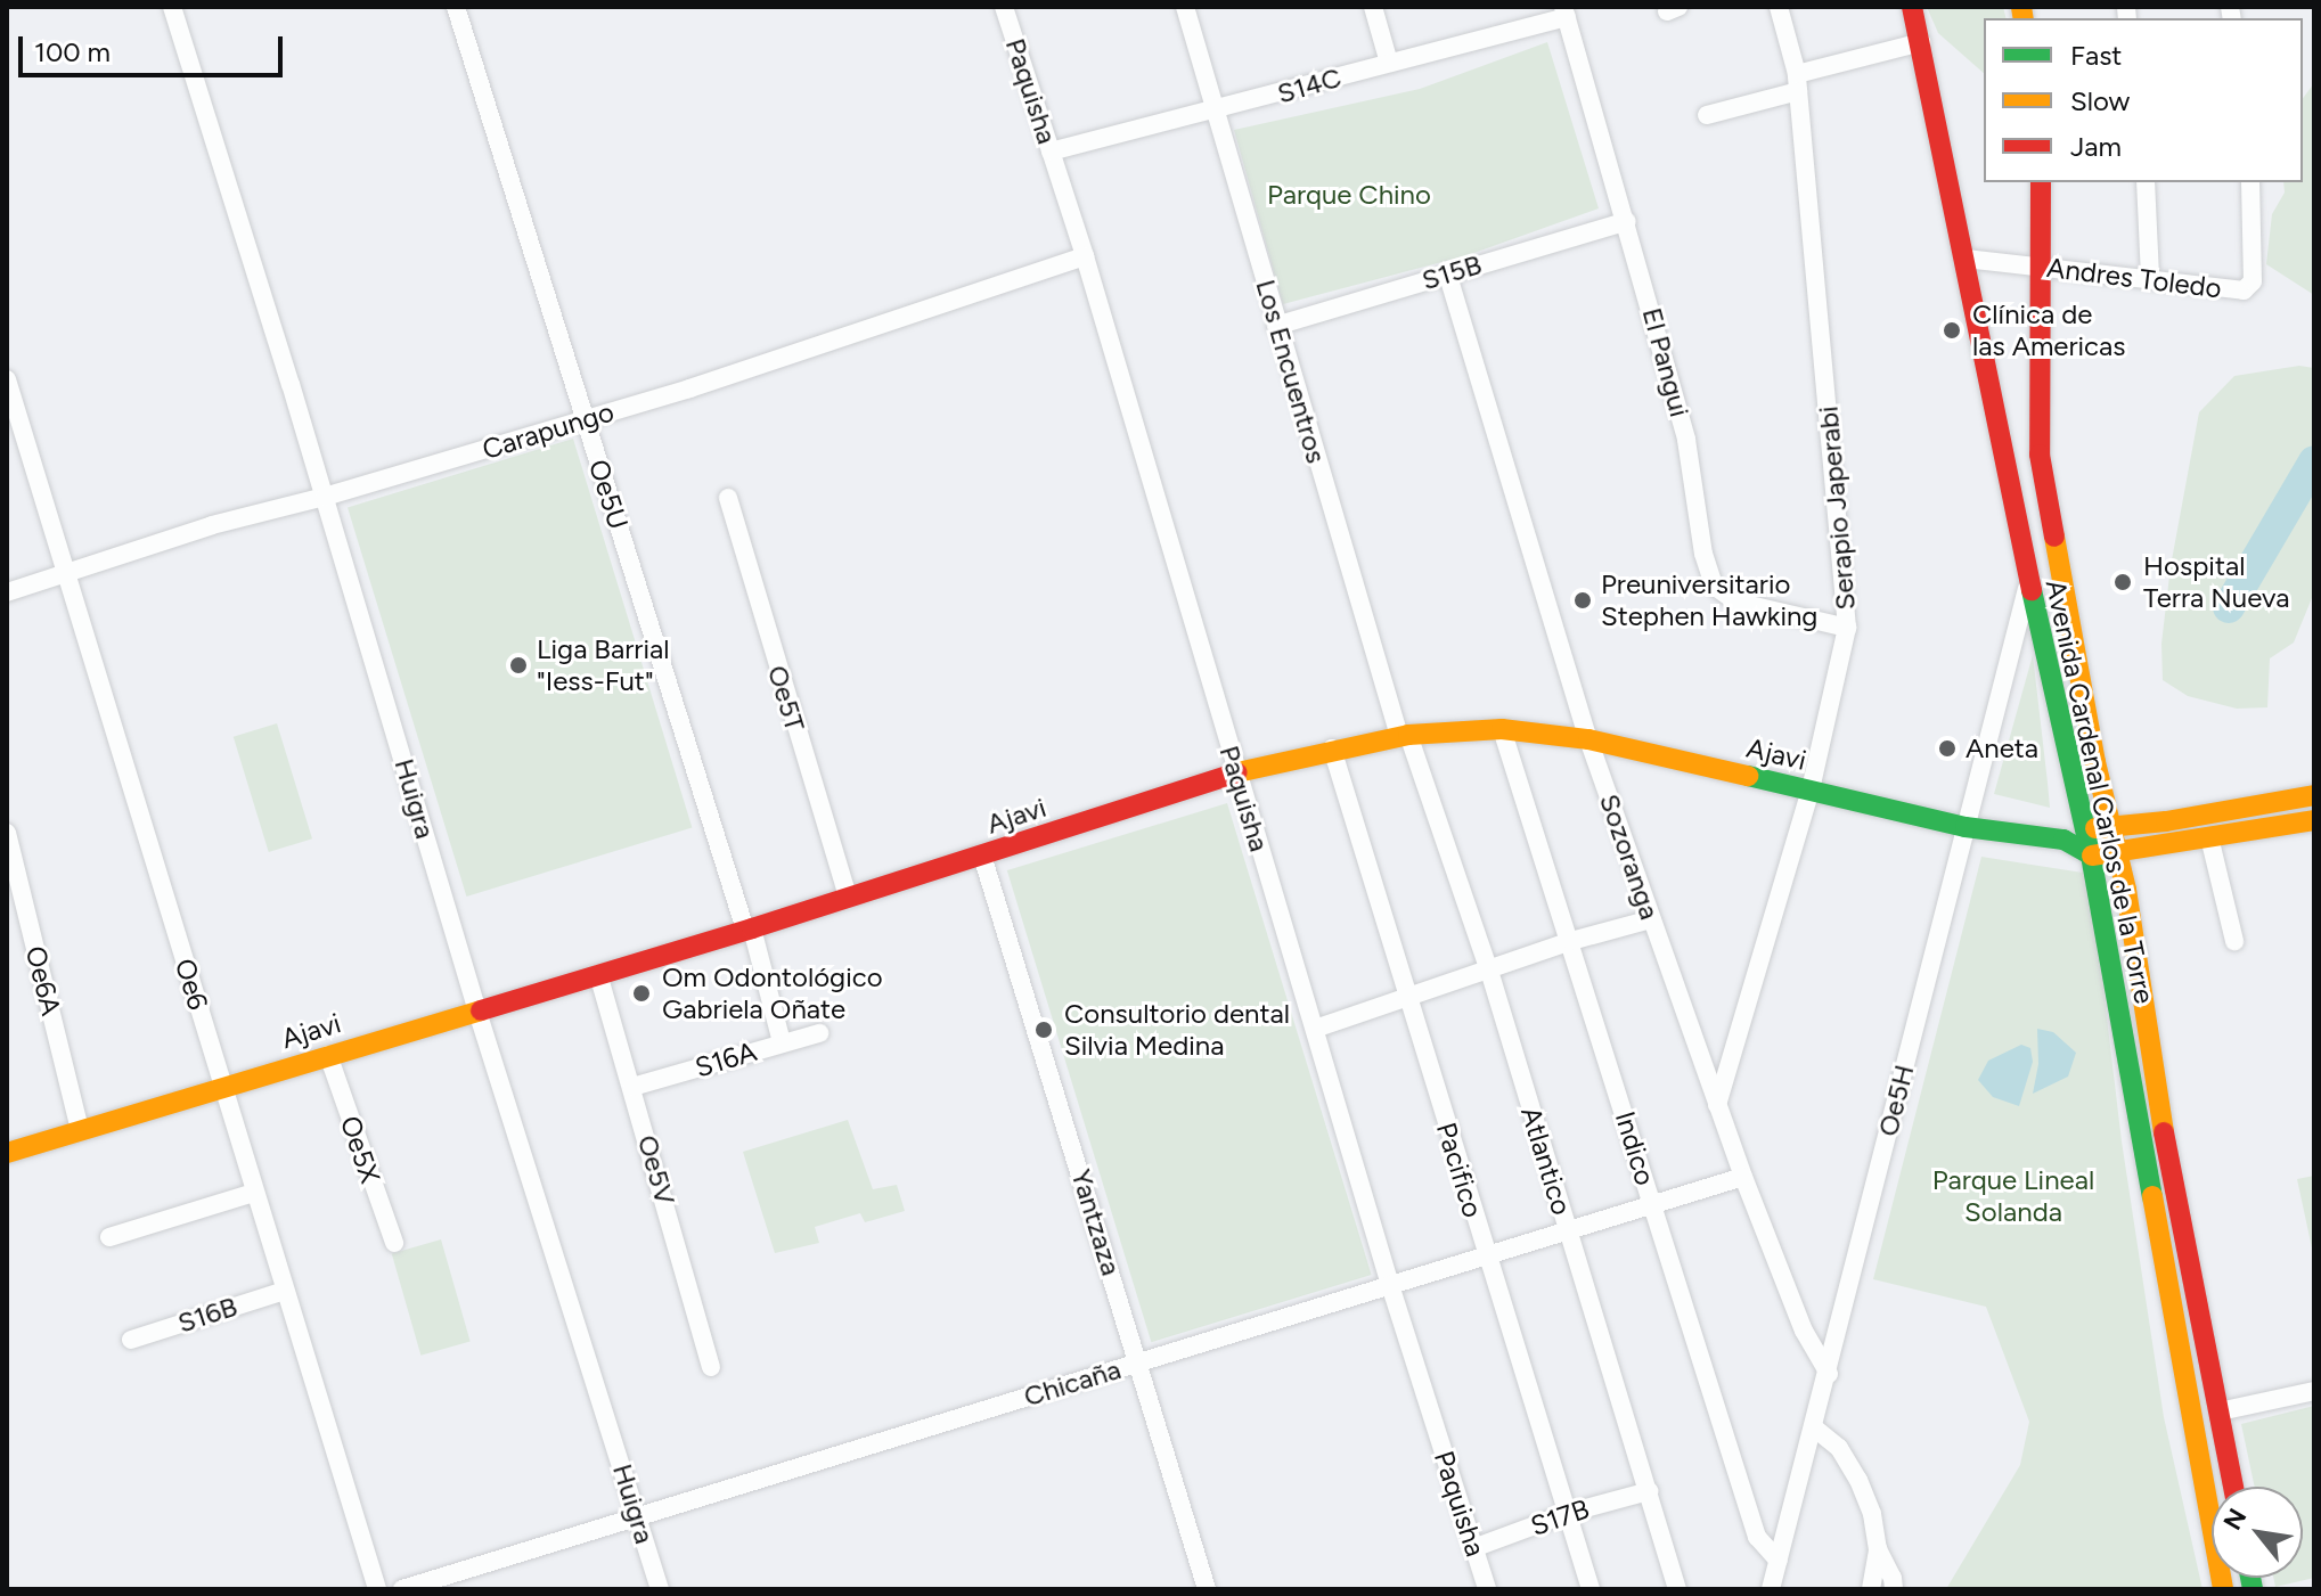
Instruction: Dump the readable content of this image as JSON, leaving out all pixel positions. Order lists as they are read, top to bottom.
{
  "streets": {
    "street": [
      "S14C",
      "Paquisha",
      "S15B",
      "Andres Toledo",
      "El Pangui",
      "Los Encuentros",
      "Carapungo",
      "Oe5U",
      "Serapio Japerabi",
      "Oe5T",
      "Ajavi",
      "Avenida Cardenal Carlos de la Torre",
      "Huigra",
      "Sozoranga",
      "Oe6A",
      "Oe6",
      "S16A",
      "Oe5H",
      "Indico",
      "Oe5X",
      "Atlantico",
      "Oe5V",
      "Pacifico",
      "Yantzaza",
      "S16B",
      "Chicaña",
      "S17B"
    ]
  },
  "crossings": [
    ["S14C", "Paquisha"],
    ["S14C", "El Pangui"],
    ["S14C", "Los Encuentros"],
    ["Paquisha", "Carapungo"],
    ["Paquisha", "Ajavi"],
    ["Paquisha", "Chicaña"],
    ["Paquisha", "S17B"],
    ["S15B", "El Pangui"],
    ["S15B", "Los Encuentros"],
    ["S15B", "Sozoranga"],
    ["Andres Toledo", "Avenida Cardenal Carlos de la Torre"],
    ["El Pangui", "Serapio Japerabi"],
    ["Los Encuentros", "Ajavi"],
    ["Los Encuentros", "Atlantico"],
    ["Carapungo", "Oe5U"],
    ["Carapungo", "Huigra"],
    ["Carapungo", "Oe6"],
    ["Oe5U", "Ajavi"],
    ["Oe5U", "S16A"],
    ["Serapio Japerabi", "Ajavi"],
    ["Serapio Japerabi", "Sozoranga"],
    ["Oe5T", "Ajavi"],
    ["Ajavi", "Avenida Cardenal Carlos de la Torre"],
    ["Ajavi", "Huigra"],
    ["Ajavi", "Sozoranga"],
    ["Ajavi", "Oe6A"],
    ["Ajavi", "Oe6"],
    ["Ajavi", "Oe5H"],
    ["Ajavi", "Indico"],
    ["Ajavi", "Oe5X"],
    ["Ajavi", "Atlantico"],
    ["Ajavi", "Oe5V"],
    ["Ajavi", "Pacifico"],
    ["Ajavi", "Yantzaza"],
    ["Avenida Cardenal Carlos de la Torre", "Oe5H"],
    ["Huigra", "Chicaña"],
    ["Sozoranga", "Oe5H"],
    ["Sozoranga", "Chicaña"],
    ["Oe6", "S16B"],
    ["S16A", "Oe5V"],
    ["Indico", "Chicaña"],
    ["Atlantico", "Chicaña"],
    ["Atlantico", "S17B"],
    ["Pacifico", "Chicaña"],
    ["Pacifico", "S17B"],
    ["Yantzaza", "Chicaña"]
  ],
  "parks": ["Parque Chino", "Parque Lineal Solanda"],
  "places": [
    "Clínica de las Americas",
    "Hospital Terra Nueva",
    "Preuniversitario Stephen Hawking",
    "Liga Barrial \"Iess-Fut\"",
    "Aneta",
    "Om Odontológico Gabriela Oñate",
    "Consultorio dental Silvia Medina"
  ],
  "legend": ["Fast", "Slow", "Jam"],
  "scale_bar": "100 m",
  "north": "top left"
}
